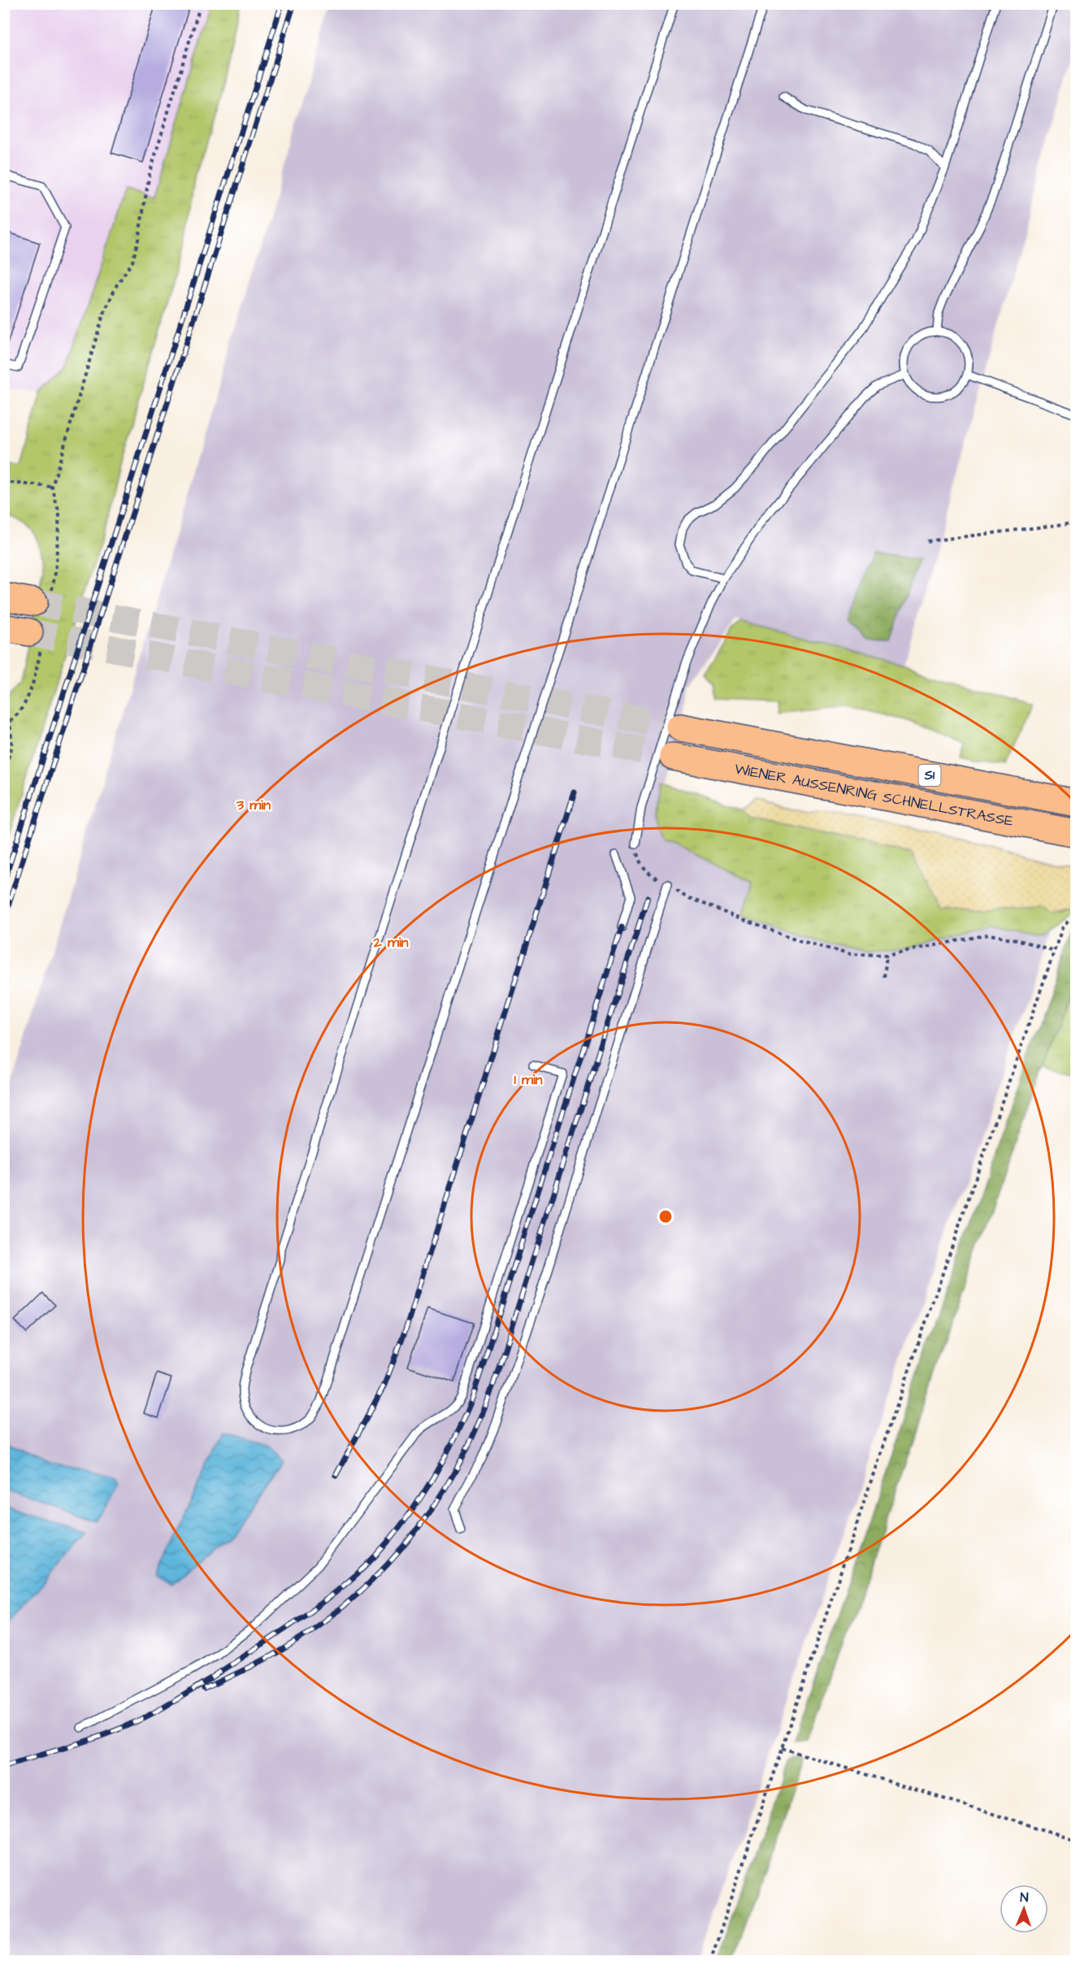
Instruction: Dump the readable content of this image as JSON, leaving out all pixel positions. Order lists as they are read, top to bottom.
{
  "streets": {
    "highway": ["S1", "WIENER AUSSENRING SCHNELLSTRASSE"]
  },
  "north": "top",
  "rings": ["3 min", "2 min", "1 min"]
}
